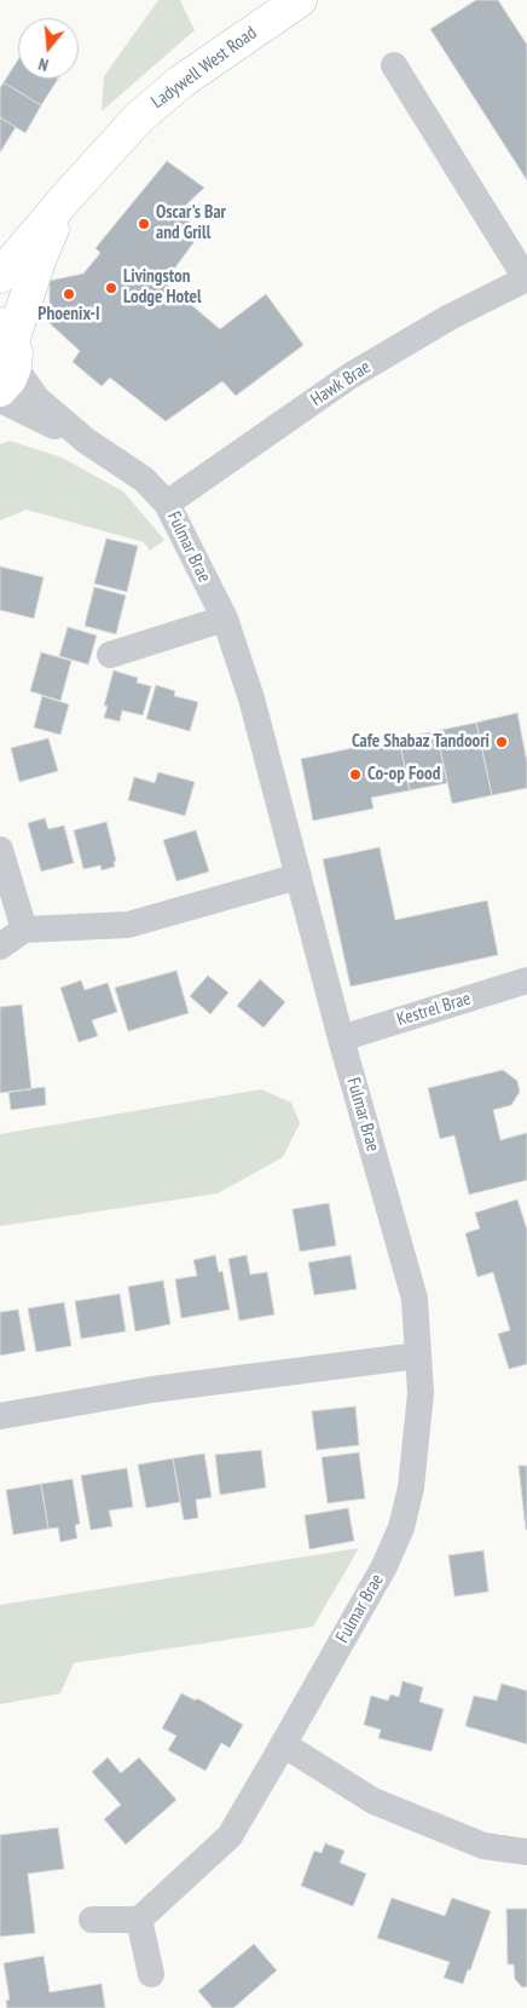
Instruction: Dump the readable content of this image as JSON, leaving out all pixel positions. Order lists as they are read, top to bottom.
{
  "streets": {
    "street": [
      "Ladywell West Road",
      "Hawk Brae",
      "Fulmar Brae",
      "Kestrel Brae"
    ]
  },
  "crossings": [
    ["Ladywell West Road", "Fulmar Brae"],
    ["Hawk Brae", "Fulmar Brae"],
    ["Fulmar Brae", "Kestrel Brae"]
  ],
  "places": [
    "Oscar's Bar and Grill",
    "Livingston Lodge Hotel",
    "Phoenix-I",
    "Cafe Shabaz Tandoori",
    "Co-op Food"
  ],
  "north": "bottom"
}
